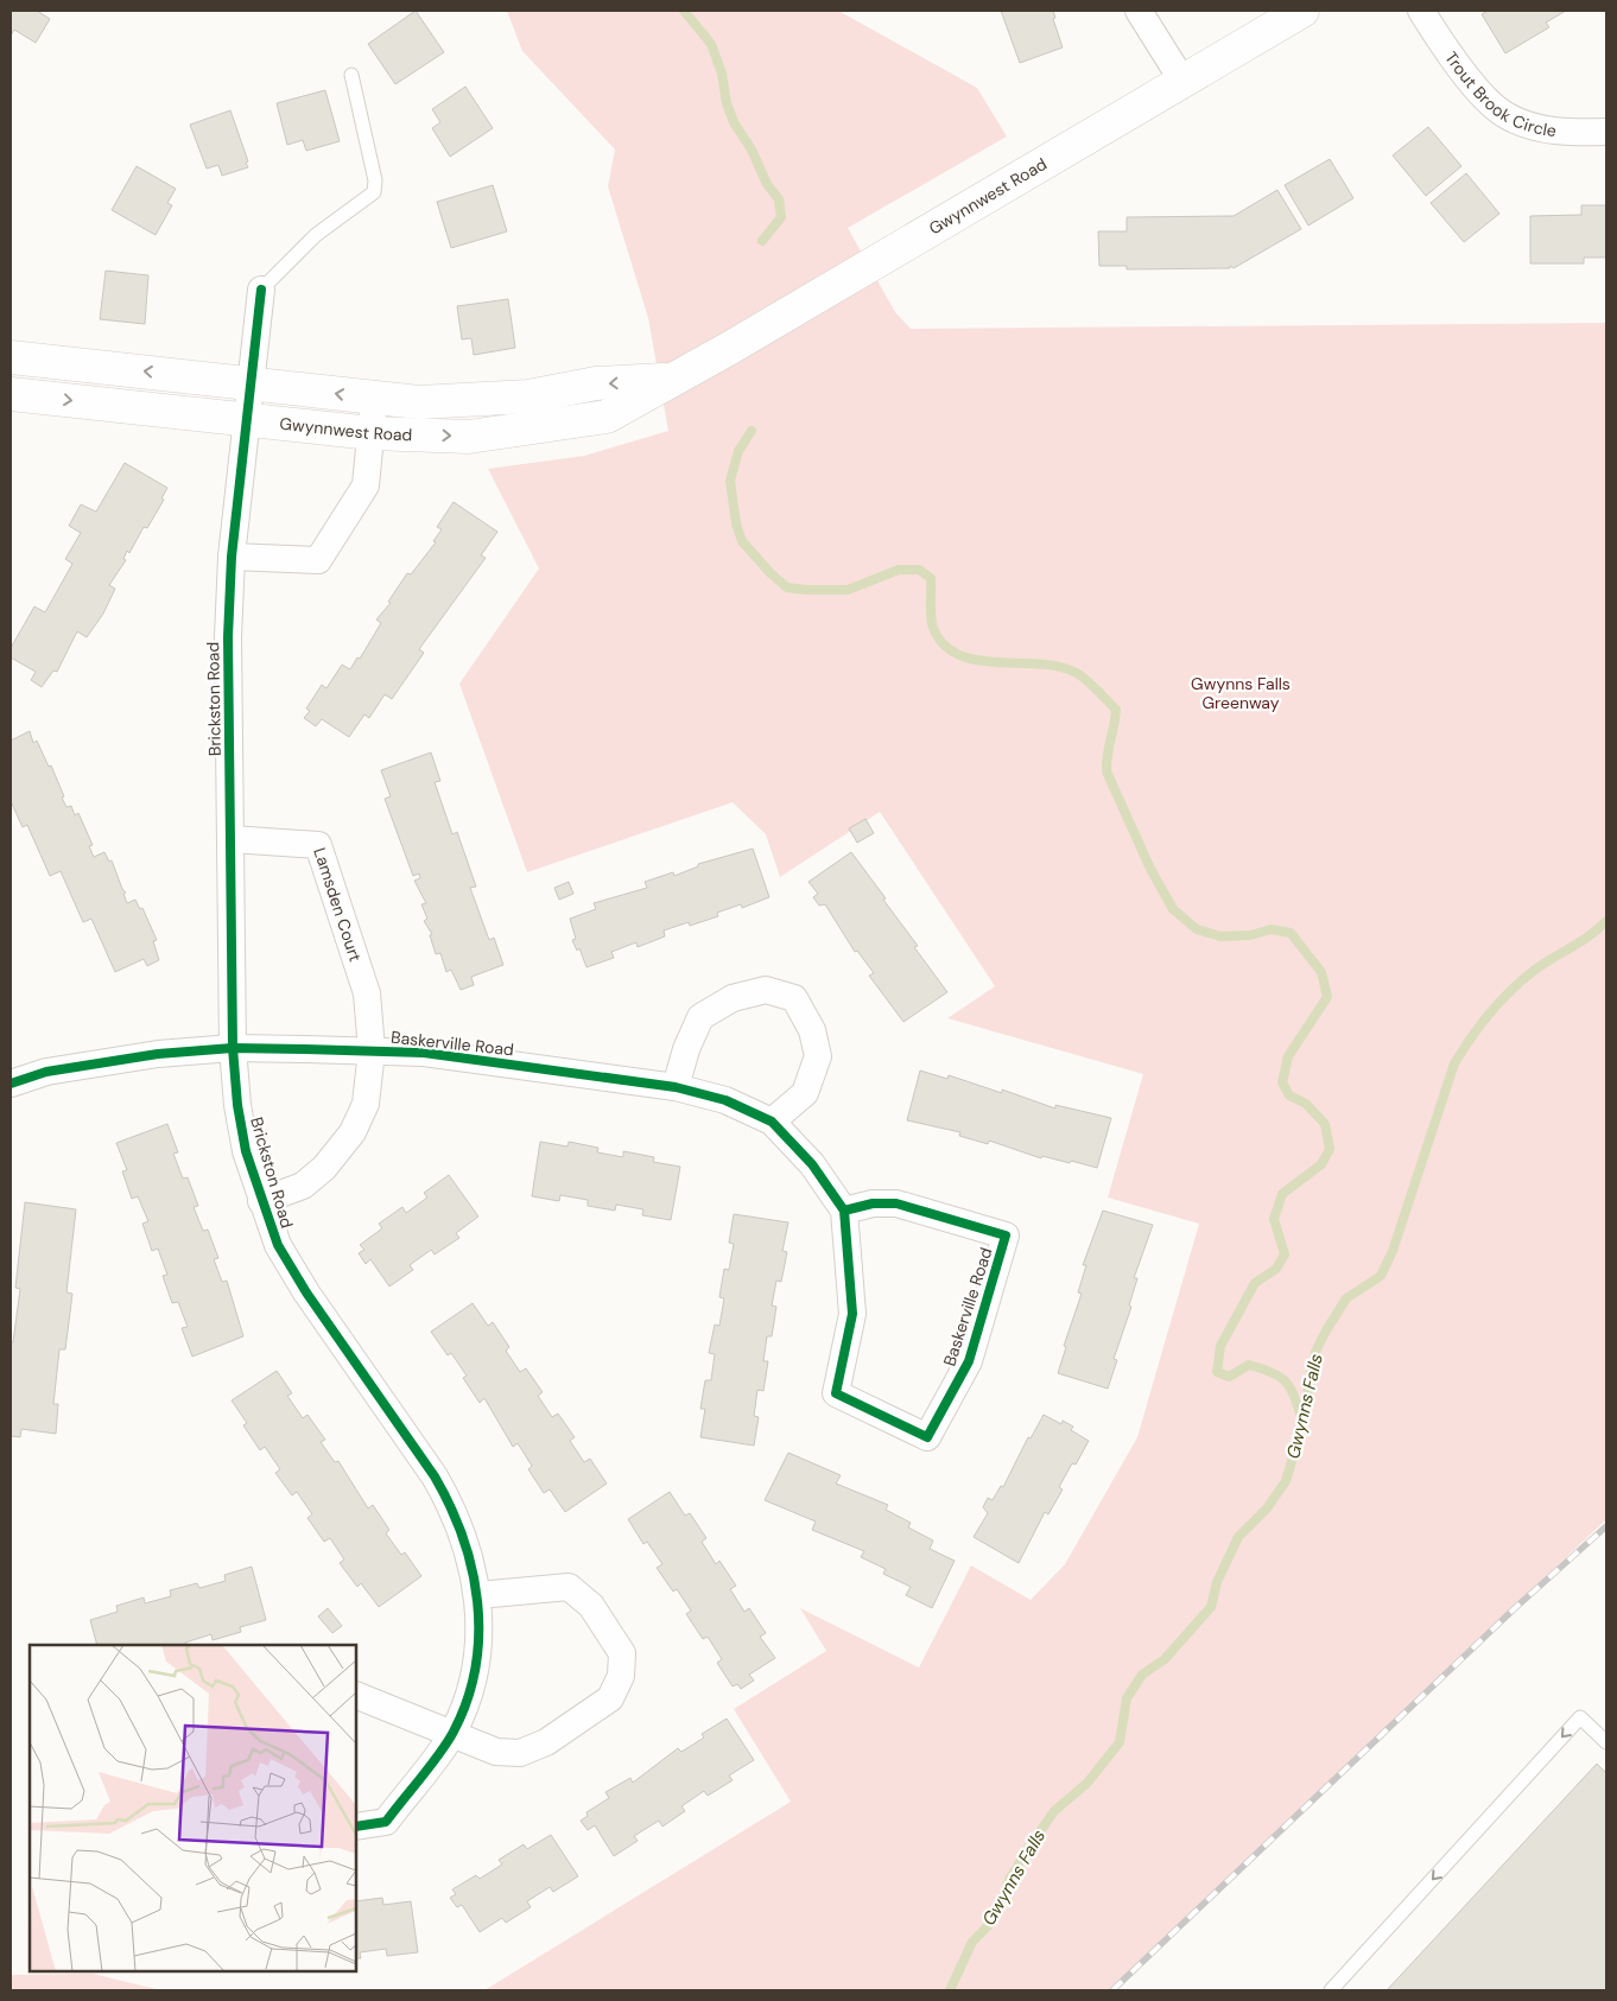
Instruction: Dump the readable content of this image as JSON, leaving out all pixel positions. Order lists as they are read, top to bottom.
{
  "streets": {
    "street": [
      "Trout Brook Circle",
      "Gwynnwest Road",
      "Brickston Road",
      "Lamsden Court",
      "Baskerville Road"
    ]
  },
  "crossings": [
    ["Gwynnwest Road", "Brickston Road"],
    ["Brickston Road", "Lamsden Court"],
    ["Brickston Road", "Baskerville Road"],
    ["Lamsden Court", "Baskerville Road"]
  ],
  "water": ["Gwynns Falls"],
  "parks": ["Gwynns Falls Greenway"]
}
